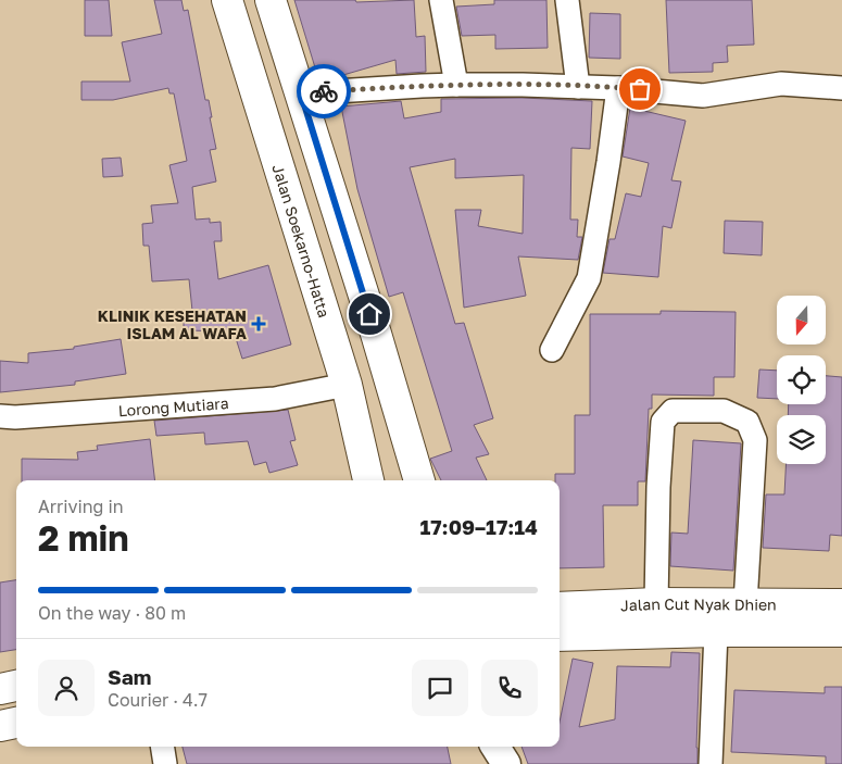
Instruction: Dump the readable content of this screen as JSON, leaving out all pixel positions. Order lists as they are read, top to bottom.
{
  "streets": {
    "highway": ["Jalan Soekarno-Hatta", "Jalan Cut Nyak Dhien"],
    "street": ["Lorong Mutiara"]
  },
  "crossings": [
    ["Jalan Soekarno-Hatta", "Lorong Mutiara"]
  ],
  "places": {
    "health": ["KLINIK KESEHATAN ISLAM AL WAFA"]
  },
  "north": "bottom",
  "page": {
    "heading": ["2 min", "Arriving in", "17:09–17:14"],
    "panel": ["Sam", "Courier · 4.7"],
    "bar": "On the way · 80 m"
  }
}
